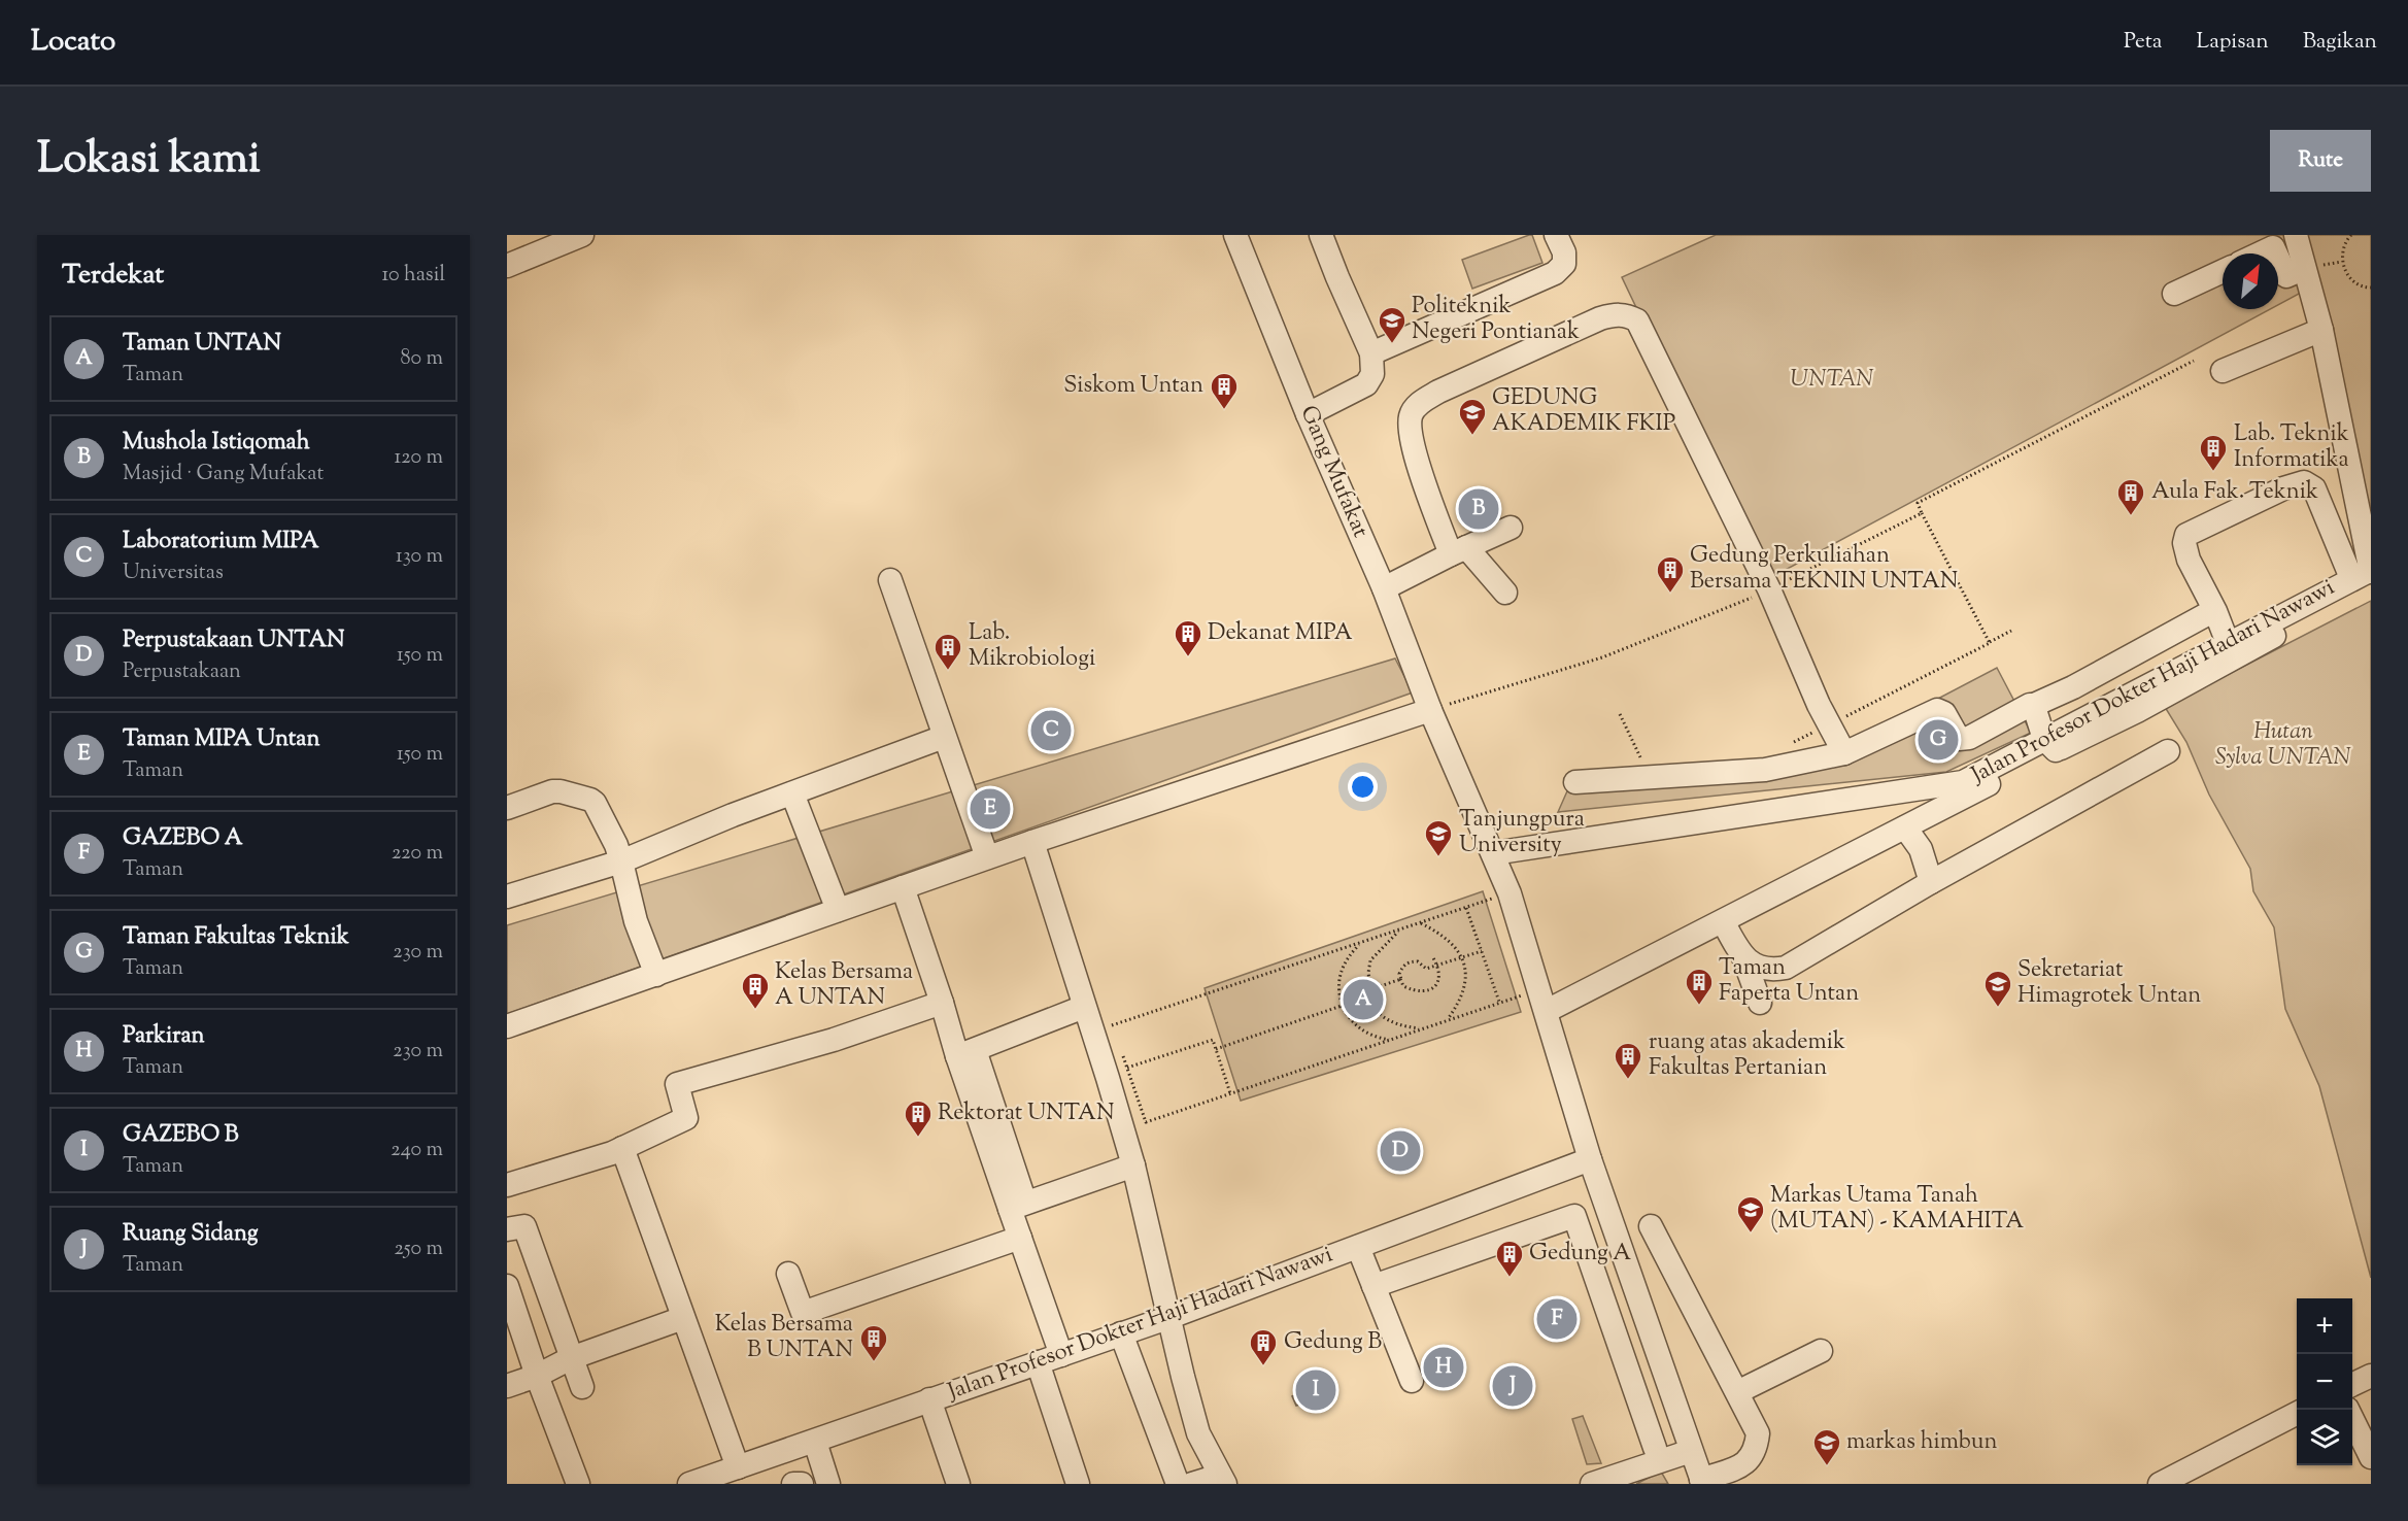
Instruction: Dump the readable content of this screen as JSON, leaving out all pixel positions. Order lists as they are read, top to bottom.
{
  "streets": {
    "street": ["Gang Mufakat", "Jalan Profesor Dokter Haji Hadari Nawawi"]
  },
  "crossings": [
    ["Gang Mufakat", "Jalan Profesor Dokter Haji Hadari Nawawi"]
  ],
  "parks": ["UNTAN", "Hutan Sylva UNTAN"],
  "places": {
    "school or university": [
      "Politeknik Negeri Pontianak",
      "GEDUNG AKADEMIK FKIP",
      "Tanjungpura University",
      "Sekretariat Himagrotek Untan",
      "Markas Utama Tanah (MUTAN) - KAMAHITA",
      "markas himbun"
    ],
    "building": [
      "Siskom Untan",
      "Lab. Teknik Informatika",
      "Aula Fak. Teknik",
      "Gedung Perkuliahan Bersama TEKNIN UNTAN",
      "Dekanat MIPA",
      "Lab. Mikrobiologi",
      "Taman Faperta Untan",
      "Kelas Bersama A UNTAN",
      "ruang atas akademik Fakultas Pertanian",
      "Rektorat UNTAN",
      "Gedung A",
      "Kelas Bersama B UNTAN",
      "Gedung B"
    ]
  },
  "north": "top right",
  "page": {
    "header": "Locato",
    "nav": ["Peta", "Lapisan", "Bagikan"],
    "title": "Lokasi kami",
    "buttons": "Rute",
    "heading": ["Terdekat", "10 hasil"],
    "list": [
      {
        "mark": "A",
        "name": "Taman UNTAN",
        "note": "Taman",
        "value": "80 m"
      },
      {
        "mark": "B",
        "name": "Mushola Istiqomah",
        "note": "Masjid · Gang Mufakat",
        "value": "120 m"
      },
      {
        "mark": "C",
        "name": "Laboratorium MIPA",
        "note": "Universitas",
        "value": "130 m"
      },
      {
        "mark": "D",
        "name": "Perpustakaan UNTAN",
        "note": "Perpustakaan",
        "value": "150 m"
      },
      {
        "mark": "E",
        "name": "Taman MIPA Untan",
        "note": "Taman",
        "value": "150 m"
      },
      {
        "mark": "F",
        "name": "GAZEBO A",
        "note": "Taman",
        "value": "220 m"
      },
      {
        "mark": "G",
        "name": "Taman Fakultas Teknik",
        "note": "Taman",
        "value": "230 m"
      },
      {
        "mark": "H",
        "name": "Parkiran",
        "note": "Taman",
        "value": "230 m"
      },
      {
        "mark": "I",
        "name": "GAZEBO B",
        "note": "Taman",
        "value": "240 m"
      },
      {
        "mark": "J",
        "name": "Ruang Sidang",
        "note": "Taman",
        "value": "250 m"
      }
    ],
    "pins": [
      "B",
      "C",
      "G",
      "E",
      "A",
      "D",
      "F",
      "H",
      "J",
      "I"
    ],
    "map_buttons": ["+", "−"]
  }
}
